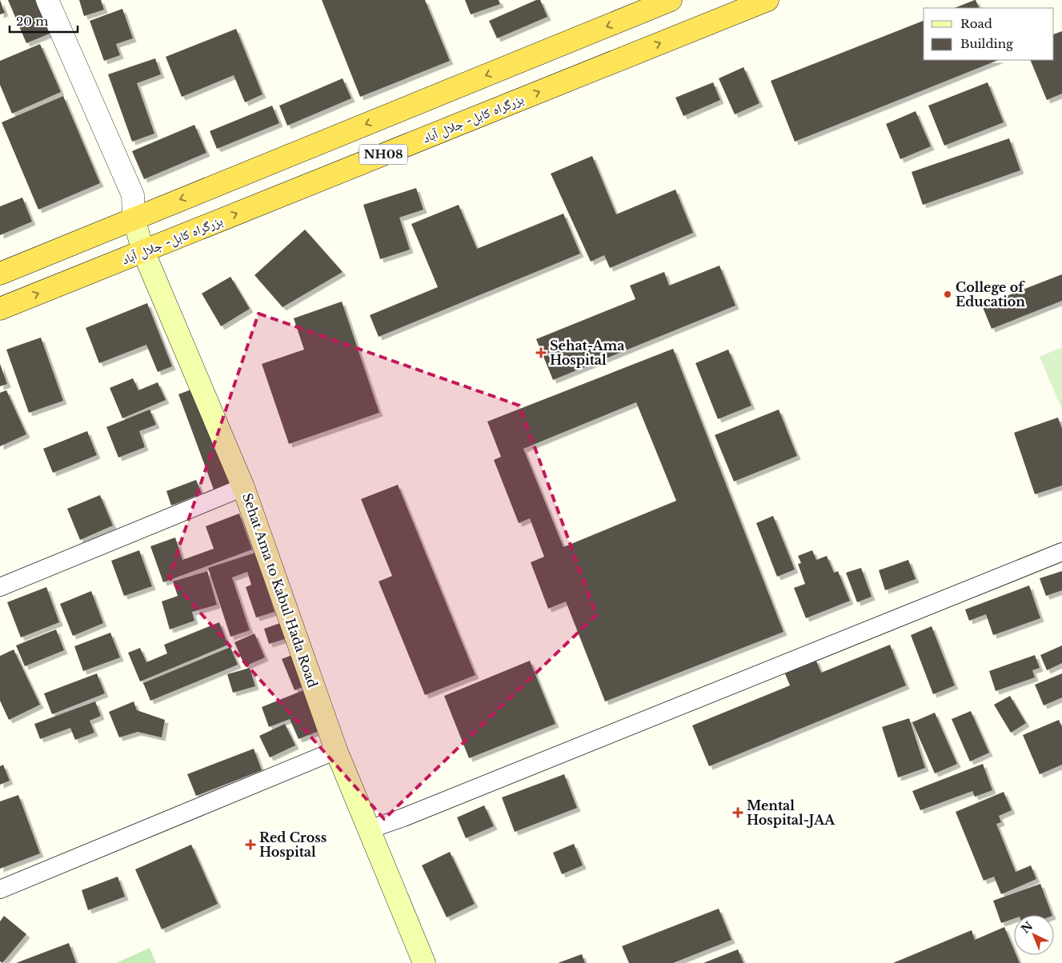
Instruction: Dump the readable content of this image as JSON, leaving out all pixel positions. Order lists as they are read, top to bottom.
{
  "streets": {
    "highway": ["بزرگراه کابل- جلال آباد", "NH08"],
    "main road": ["Sehat Ama to Kabul Hada Road"]
  },
  "crossings": [
    ["بزرگراه کابل- جلال آباد", "Sehat Ama to Kabul Hada Road"],
    ["NH08", "Sehat Ama to Kabul Hada Road"]
  ],
  "places": {
    "other": ["College of Education"],
    "health": ["Sehat-Ama Hospital", "Mental Hospital-JAA", "Red Cross Hospital"]
  },
  "legend": ["Road", "Building"],
  "scale_bar": "20 m",
  "north": "top left"
}
